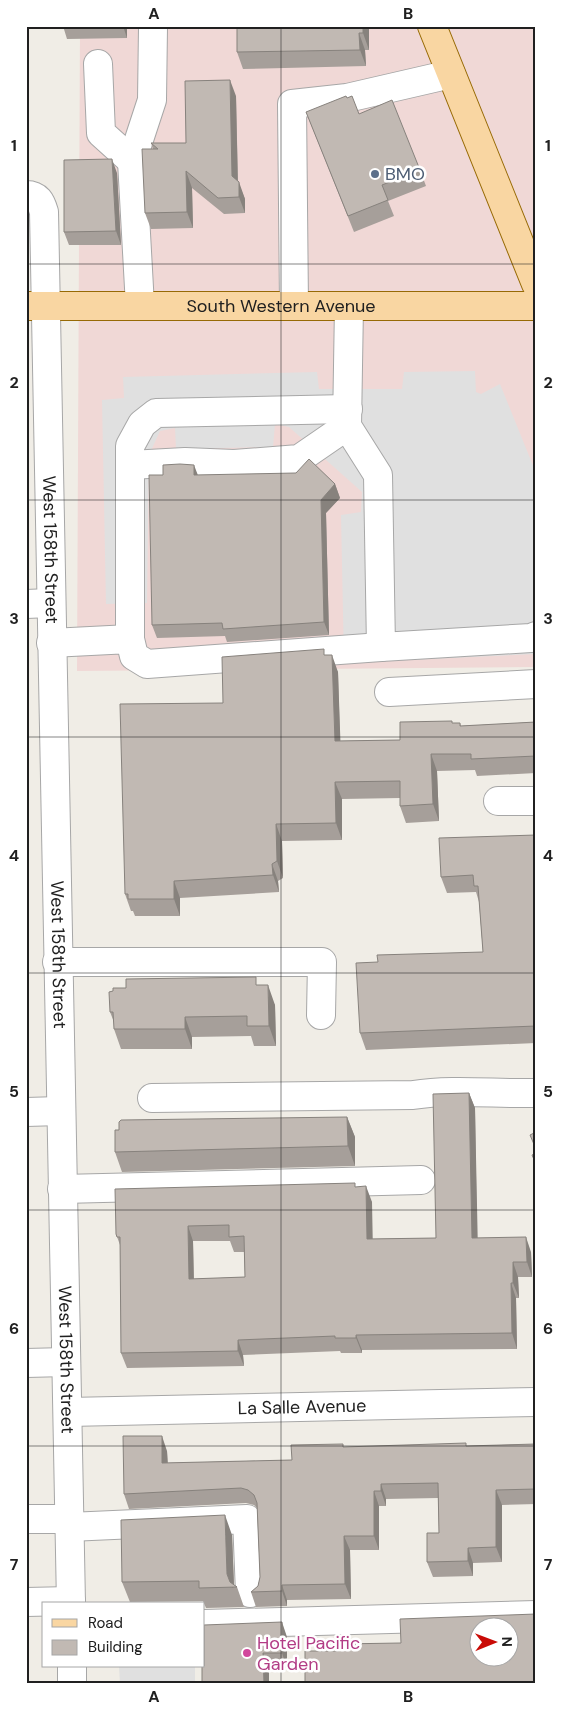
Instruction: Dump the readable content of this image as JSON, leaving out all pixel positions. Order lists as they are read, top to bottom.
{
  "streets": {
    "main road": ["South Western Avenue"],
    "street": ["West 158th Street", "La Salle Avenue"]
  },
  "crossings": [
    ["South Western Avenue", "West 158th Street"],
    ["West 158th Street", "La Salle Avenue"]
  ],
  "places": ["BMO", "Hotel Pacific Garden"],
  "legend": ["Road", "Building"],
  "north": "right",
  "grid": {
    "columns": ["A", "B"],
    "rows": [
      "1",
      "2",
      "3",
      "4",
      "5",
      "6",
      "7"
    ]
  }
}
